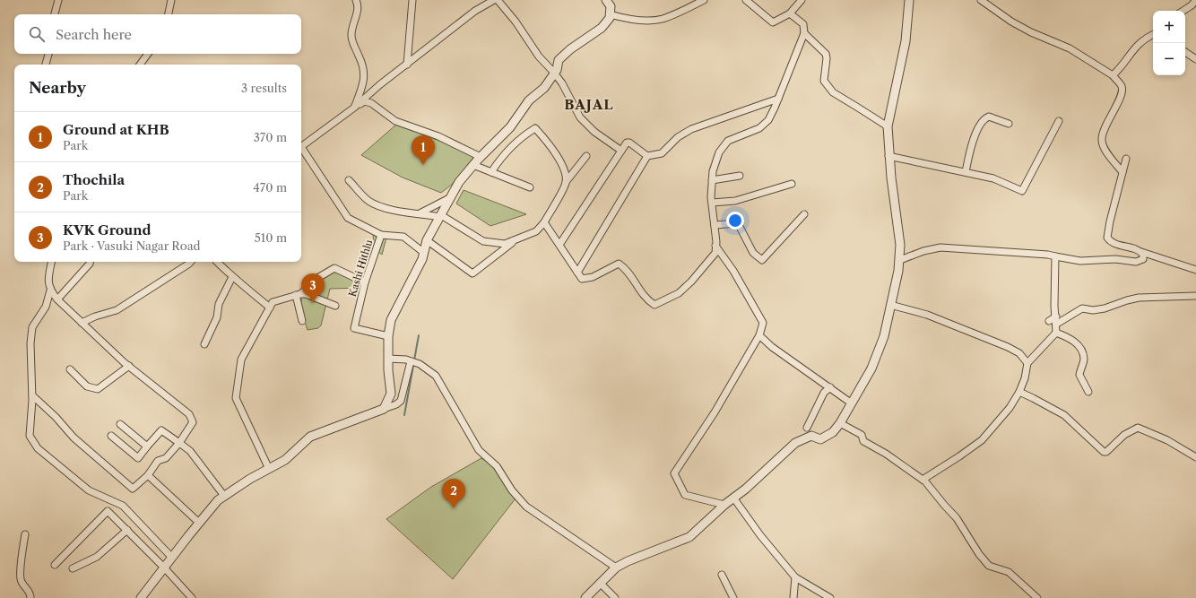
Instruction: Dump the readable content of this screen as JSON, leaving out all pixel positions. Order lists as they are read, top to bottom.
{
  "streets": {
    "street": ["Kashi Hithlu"]
  },
  "districts": ["BAJAL"],
  "page": {
    "map_buttons": ["+", "−"],
    "search": "Search here",
    "heading": ["Nearby", "3 results"],
    "list": [
      {
        "mark": "1",
        "name": "Ground at KHB",
        "note": "Park",
        "value": "370 m"
      },
      {
        "mark": "2",
        "name": "Thochila",
        "note": "Park",
        "value": "470 m"
      },
      {
        "mark": "3",
        "name": "KVK Ground",
        "note": "Park · Vasuki Nagar Road",
        "value": "510 m"
      }
    ],
    "pins": ["1", "3", "2"]
  }
}
